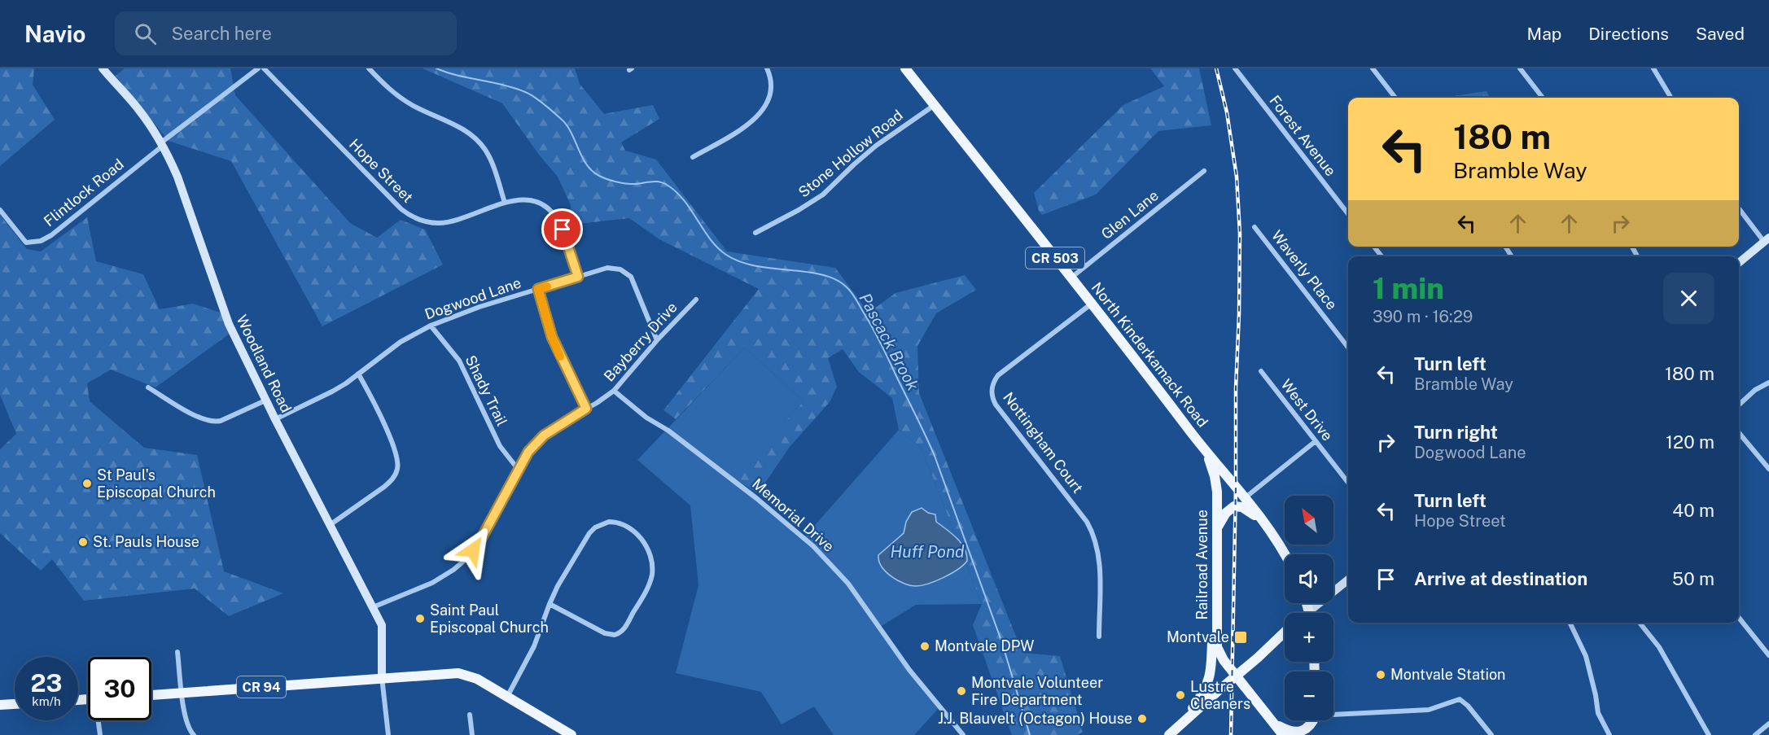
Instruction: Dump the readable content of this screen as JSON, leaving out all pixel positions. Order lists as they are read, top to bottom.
{
  "streets": {
    "main road": [
      "CR 503",
      "North Kinderkamack Road",
      "Railroad Avenue",
      "CR 94"
    ],
    "street": [
      "Forest Avenue",
      "Stone Hollow Road",
      "Hope Street",
      "Flintlock Road",
      "Glen Lane",
      "Waverly Place",
      "Dogwood Lane",
      "Bayberry Drive",
      "Woodland Road",
      "Shady Trail",
      "West Drive",
      "Nottingham Court",
      "Memorial Drive"
    ]
  },
  "crossings": [
    ["Stone Hollow Road", "North Kinderkamack Road"],
    ["Hope Street", "Dogwood Lane"],
    ["Flintlock Road", "Woodland Road"],
    ["Glen Lane", "North Kinderkamack Road"],
    ["CR 503", "Railroad Avenue"],
    ["Dogwood Lane", "Bayberry Drive"],
    ["Dogwood Lane", "Woodland Road"],
    ["Dogwood Lane", "Shady Trail"],
    ["Bayberry Drive", "Woodland Road"],
    ["Bayberry Drive", "Shady Trail"],
    ["Bayberry Drive", "Memorial Drive"],
    ["North Kinderkamack Road", "Nottingham Court"],
    ["North Kinderkamack Road", "Railroad Avenue"],
    ["Woodland Road", "CR 94"]
  ],
  "water": ["Pascack Brook", "Huff Pond"],
  "places": {
    "other": [
      "St Paul's Episcopal Church",
      "St. Pauls House",
      "Saint Paul Episcopal Church",
      "Montvale DPW",
      "Montvale Station",
      "Montvale Volunteer Fire Department",
      "Lustre Cleaners",
      "J.J. Blauvelt (Octagon) House"
    ],
    "transit": ["Montvale"]
  },
  "north": "top left",
  "page": {
    "header": "Navio",
    "search": "Search here",
    "nav": ["Map", "Directions", "Saved"],
    "turn": ["180 m", "Bramble Way"],
    "heading": ["1 min", "390 m · 16:29"],
    "list": [
      {
        "name": "Turn left",
        "note": "Bramble Way",
        "value": "180 m"
      },
      {
        "name": "Turn right",
        "note": "Dogwood Lane",
        "value": "120 m"
      },
      {
        "name": "Turn left",
        "note": "Hope Street",
        "value": "40 m"
      },
      {
        "name": "Arrive at destination",
        "value": "50 m"
      }
    ],
    "map_buttons": ["+", "−"],
    "speed": "23 km/h",
    "limit": "30"
  }
}
